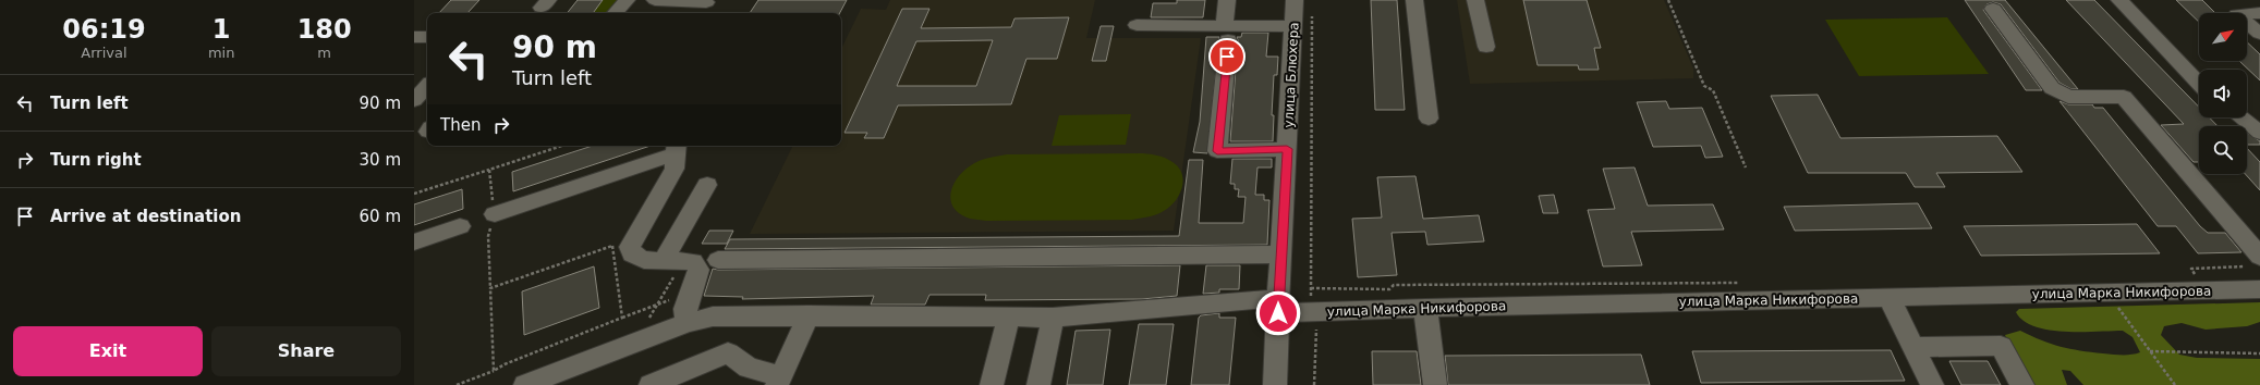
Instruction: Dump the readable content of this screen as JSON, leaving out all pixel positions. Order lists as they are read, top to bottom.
{
  "streets": {
    "street": ["улица Блюхера", "улица Марка Никифорова"]
  },
  "crossings": [
    ["улица Блюхера", "улица Марка Никифорова"]
  ],
  "north": "top right",
  "page": {
    "eta": [
      "06:19",
      "Arrival",
      "1",
      "min",
      "180",
      "m"
    ],
    "turn": ["90 m", "Turn left"],
    "list": [
      {
        "name": "Turn left",
        "value": "90 m"
      },
      {
        "name": "Turn right",
        "value": "30 m"
      },
      {
        "name": "Arrive at destination",
        "value": "60 m"
      }
    ],
    "then": "Then",
    "buttons": ["Exit", "Share"]
  }
}
